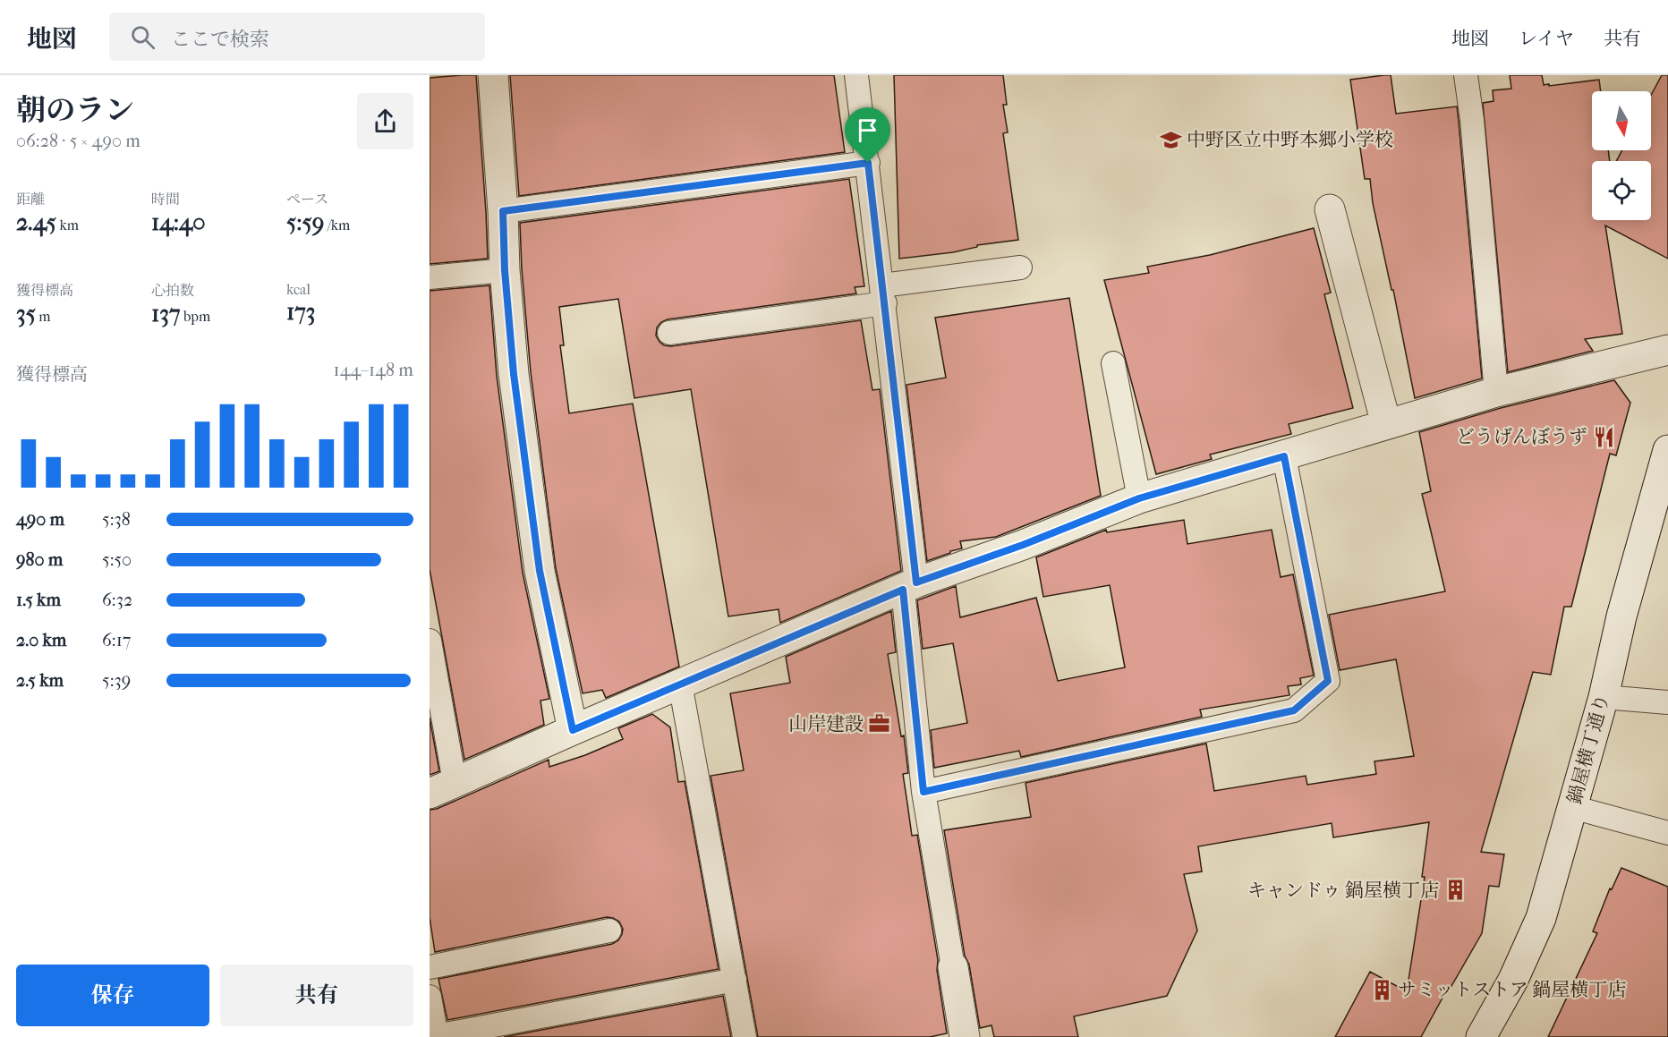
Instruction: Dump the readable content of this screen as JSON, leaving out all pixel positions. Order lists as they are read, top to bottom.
{
  "streets": {
    "street": ["鍋屋横丁通り"]
  },
  "places": {
    "school or university": ["中野区立中野本郷小学校"],
    "restaurant": ["どうげんぼうず"],
    "office": ["山岸建設"],
    "building": ["キャンドゥ 鍋屋横丁店", "サミットストア 鍋屋横丁店"]
  },
  "north": "bottom",
  "page": {
    "header": "地図",
    "search": "ここで検索",
    "nav": ["地図", "レイヤ", "共有"],
    "heading": ["朝のラン", "06:28 · 5 × 490 m"],
    "stats": [
      ["距離", "2.45 km"],
      ["時間", "14:40"],
      ["ペース", "5:59 /km"],
      ["獲得標高", "35 m"],
      ["心拍数", "137 bpm"],
      ["kcal", "173"]
    ],
    "chart": ["獲得標高", "144–148 m"],
    "list": [
      {
        "name": "490 m",
        "note": "5:38"
      },
      {
        "name": "980 m",
        "note": "5:50"
      },
      {
        "name": "1.5 km",
        "note": "6:32"
      },
      {
        "name": "2.0 km",
        "note": "6:17"
      },
      {
        "name": "2.5 km",
        "note": "5:39"
      }
    ],
    "buttons": ["保存", "共有"]
  }
}
